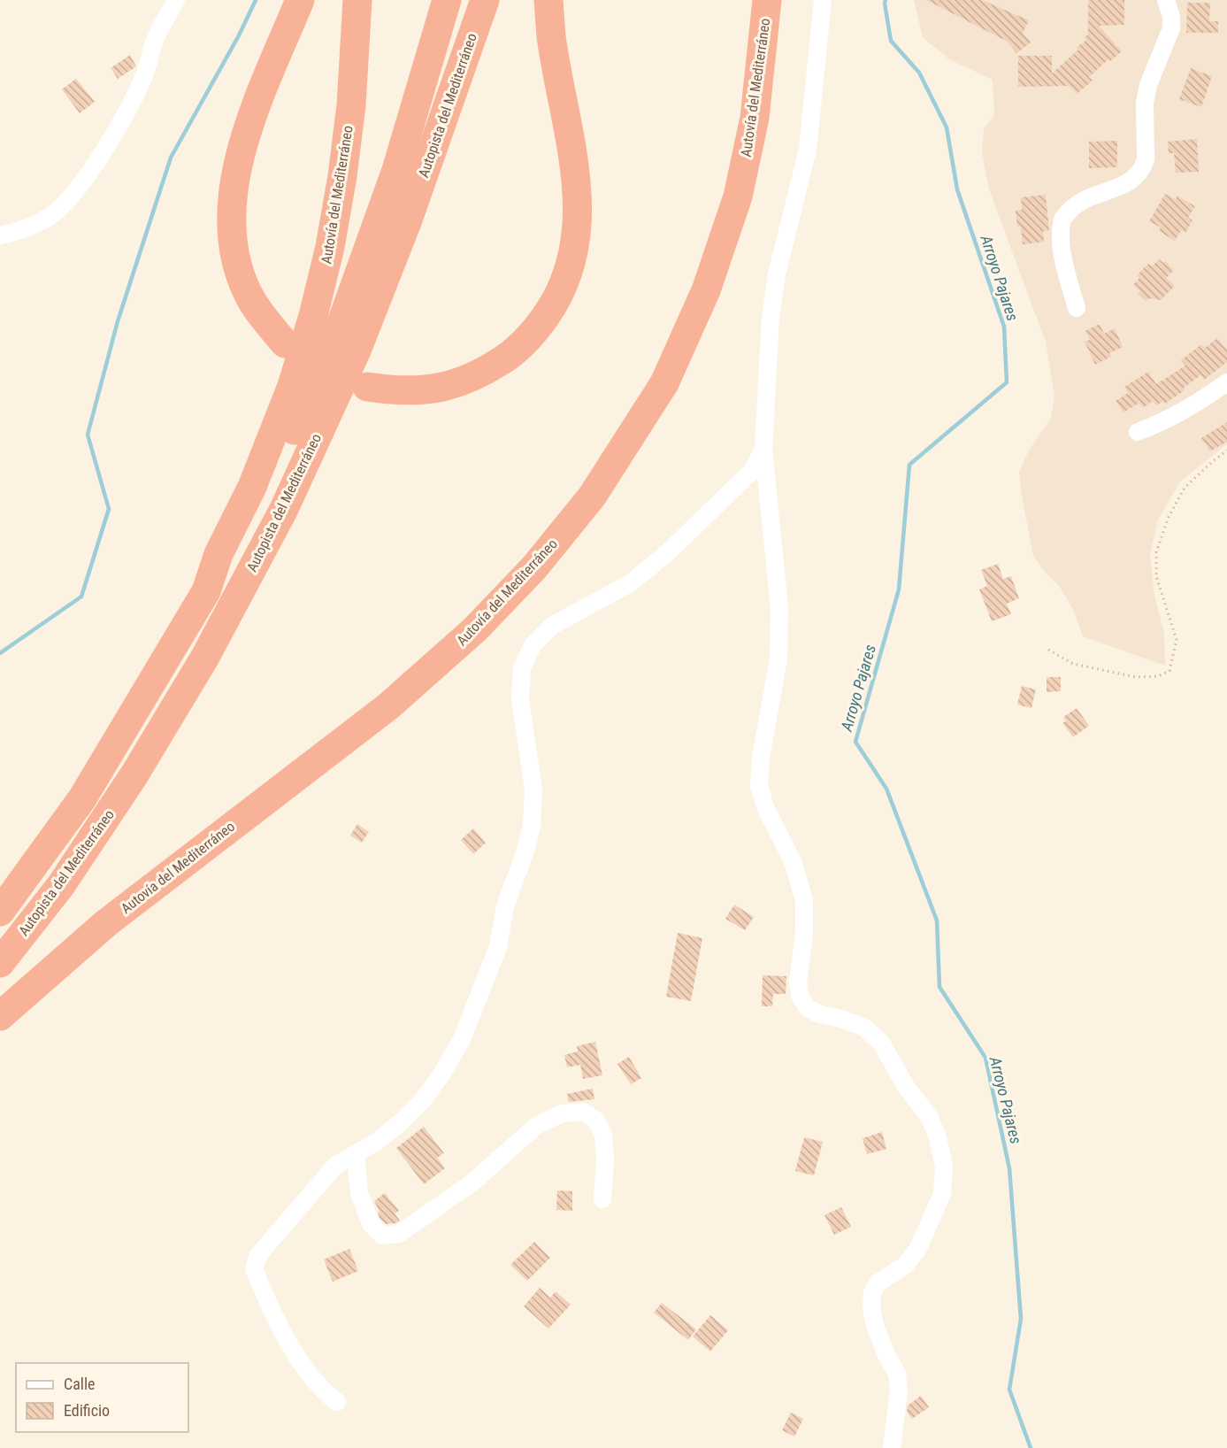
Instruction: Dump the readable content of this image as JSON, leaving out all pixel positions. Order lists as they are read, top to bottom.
{
  "streets": {
    "highway": ["Autovía del Mediterráneo", "Autopista del Mediterráneo"]
  },
  "crossings": [
    ["Autovía del Mediterráneo", "Autopista del Mediterráneo"]
  ],
  "water": ["Arroyo Pajares"],
  "legend": ["Calle", "Edificio"]
}
